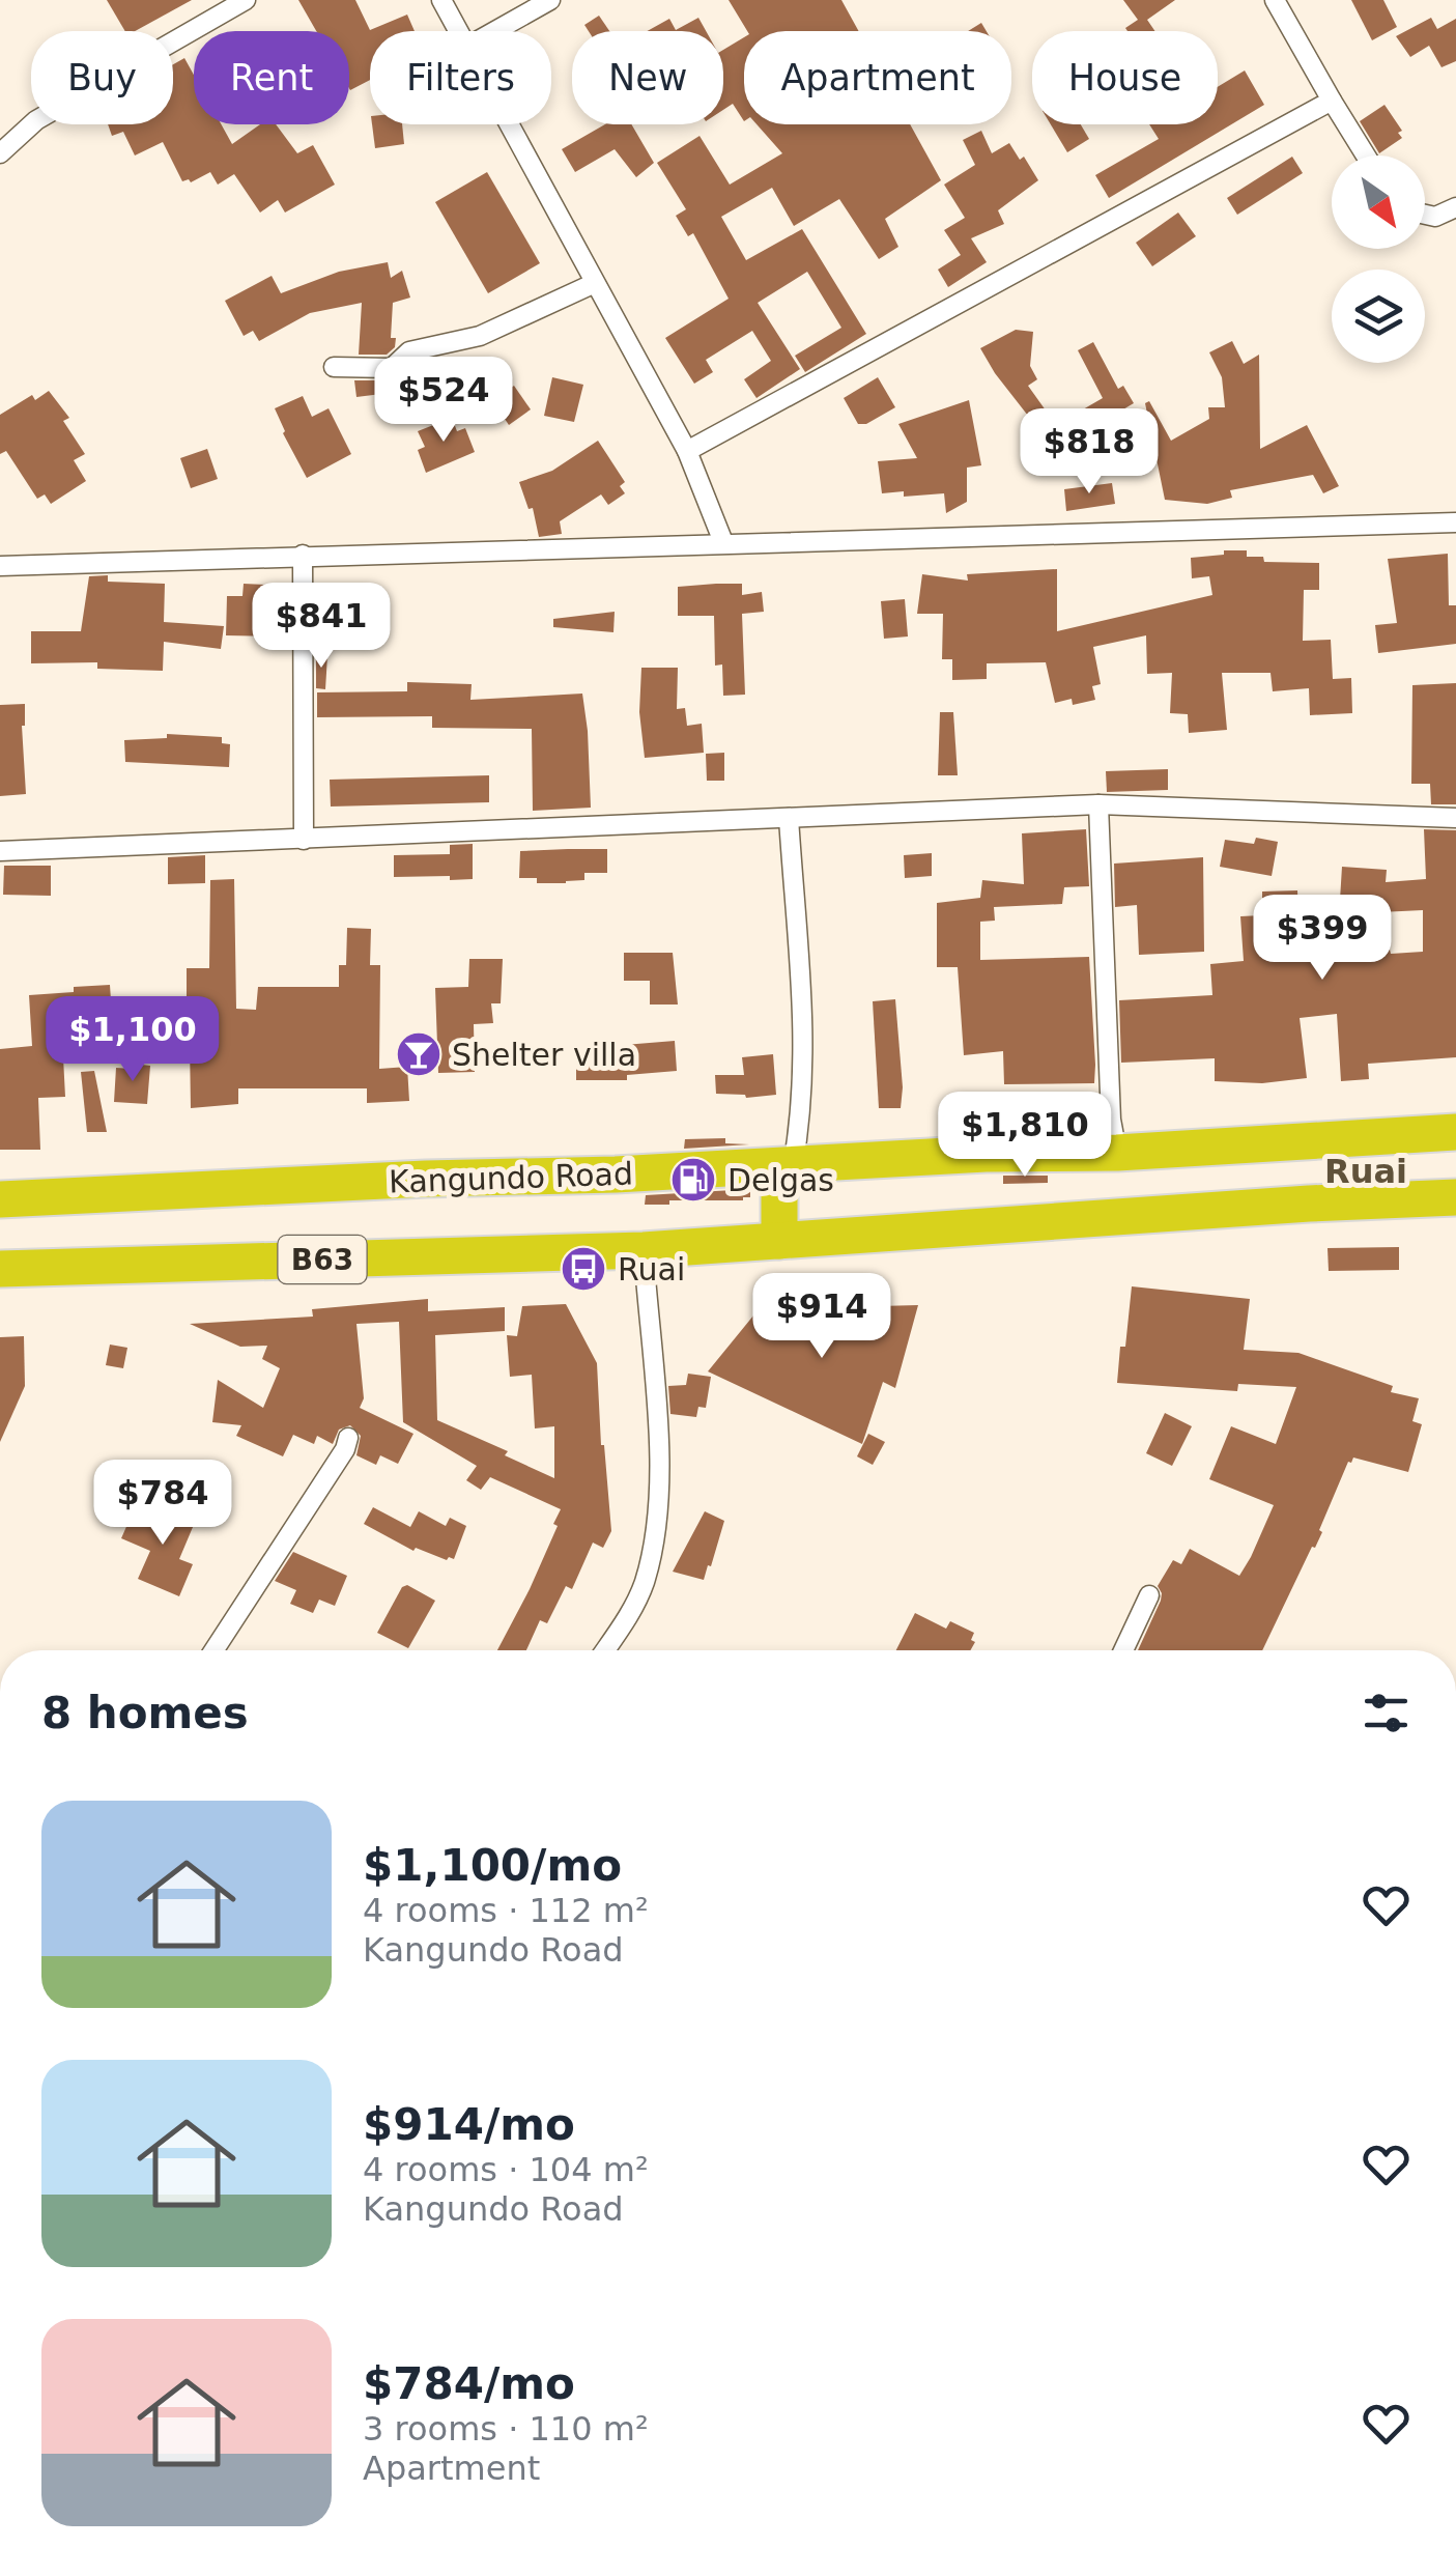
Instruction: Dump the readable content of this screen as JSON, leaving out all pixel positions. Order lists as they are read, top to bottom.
{
  "streets": {
    "highway": ["Kangundo Road", "B63"]
  },
  "districts": ["Ruai"],
  "places": {
    "bar": ["Shelter villa"],
    "fuel station": ["Delgas"],
    "bus stop": ["Ruai"]
  },
  "north": "bottom right",
  "page": {
    "chip": [
      "Buy",
      "Rent",
      "Filters",
      "New",
      "Apartment",
      "House"
    ],
    "price": [
      "$524",
      "$818",
      "$841",
      "$399",
      "$1,100",
      "$1,810",
      "$914",
      "$784"
    ],
    "heading": "8 homes",
    "list": [
      {
        "name": "$1,100/mo",
        "note": "4 rooms · 112 m² · Kangundo Road"
      },
      {
        "name": "$914/mo",
        "note": "4 rooms · 104 m² · Kangundo Road"
      },
      {
        "name": "$784/mo",
        "note": "3 rooms · 110 m² · Apartment"
      }
    ]
  }
}
